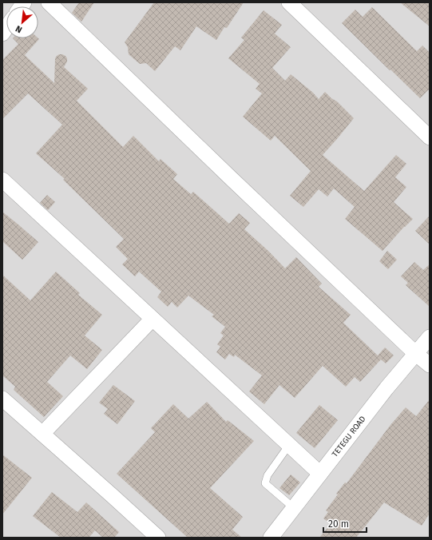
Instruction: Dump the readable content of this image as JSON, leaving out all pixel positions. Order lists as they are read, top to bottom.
{
  "streets": {
    "street": ["TETEGU ROAD"]
  },
  "scale_bar": "20 m",
  "north": "bottom left"
}
